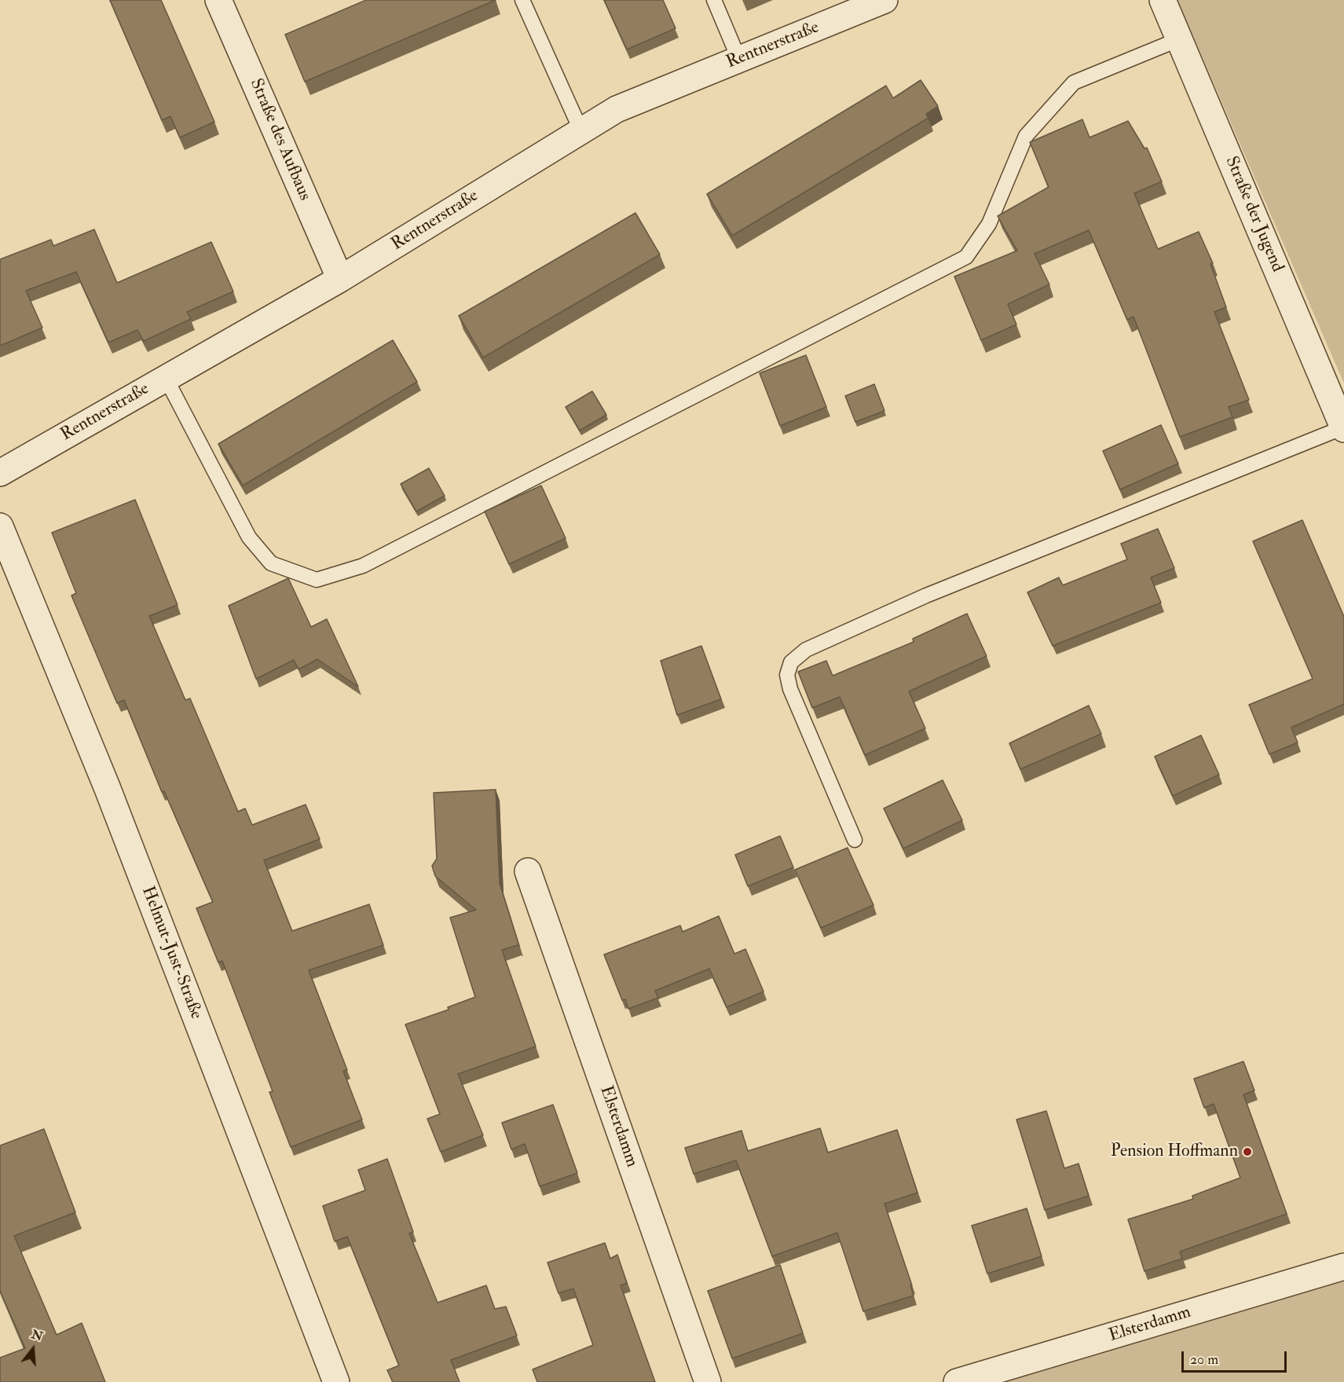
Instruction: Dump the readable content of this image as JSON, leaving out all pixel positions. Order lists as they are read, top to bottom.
{
  "streets": {
    "street": [
      "Rentnerstraße",
      "Straße des Aufbaus",
      "Straße der Jugend",
      "Helmut-Just-Straße",
      "Elsterdamm"
    ]
  },
  "crossings": [
    ["Rentnerstraße", "Straße des Aufbaus"]
  ],
  "places": ["Pension Hoffmann"],
  "scale_bar": "20 m",
  "north": "top"
}
